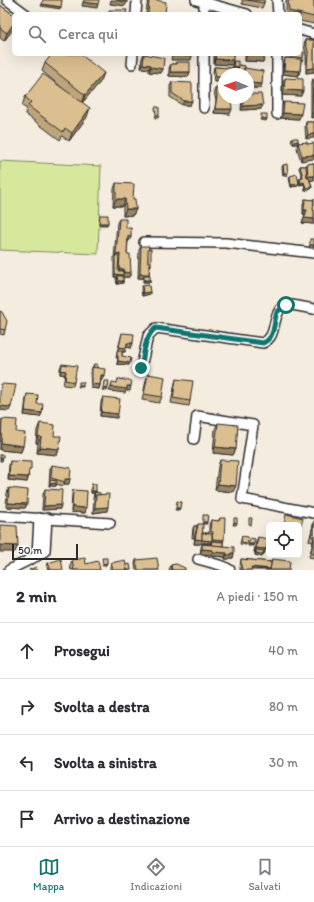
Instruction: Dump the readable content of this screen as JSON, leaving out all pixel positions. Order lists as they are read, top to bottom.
{
  "scale_bar": "50 m",
  "north": "left",
  "page": {
    "search": "Cerca qui",
    "scale": "50 m",
    "heading": ["2 min", "A piedi · 150 m"],
    "list": [
      ["Prosegui", "40 m"],
      ["Svolta a destra", "80 m"],
      ["Svolta a sinistra", "30 m"],
      "Arrivo a destinazione"
    ],
    "nav": ["Mappa", "Indicazioni", "Salvati"]
  }
}
